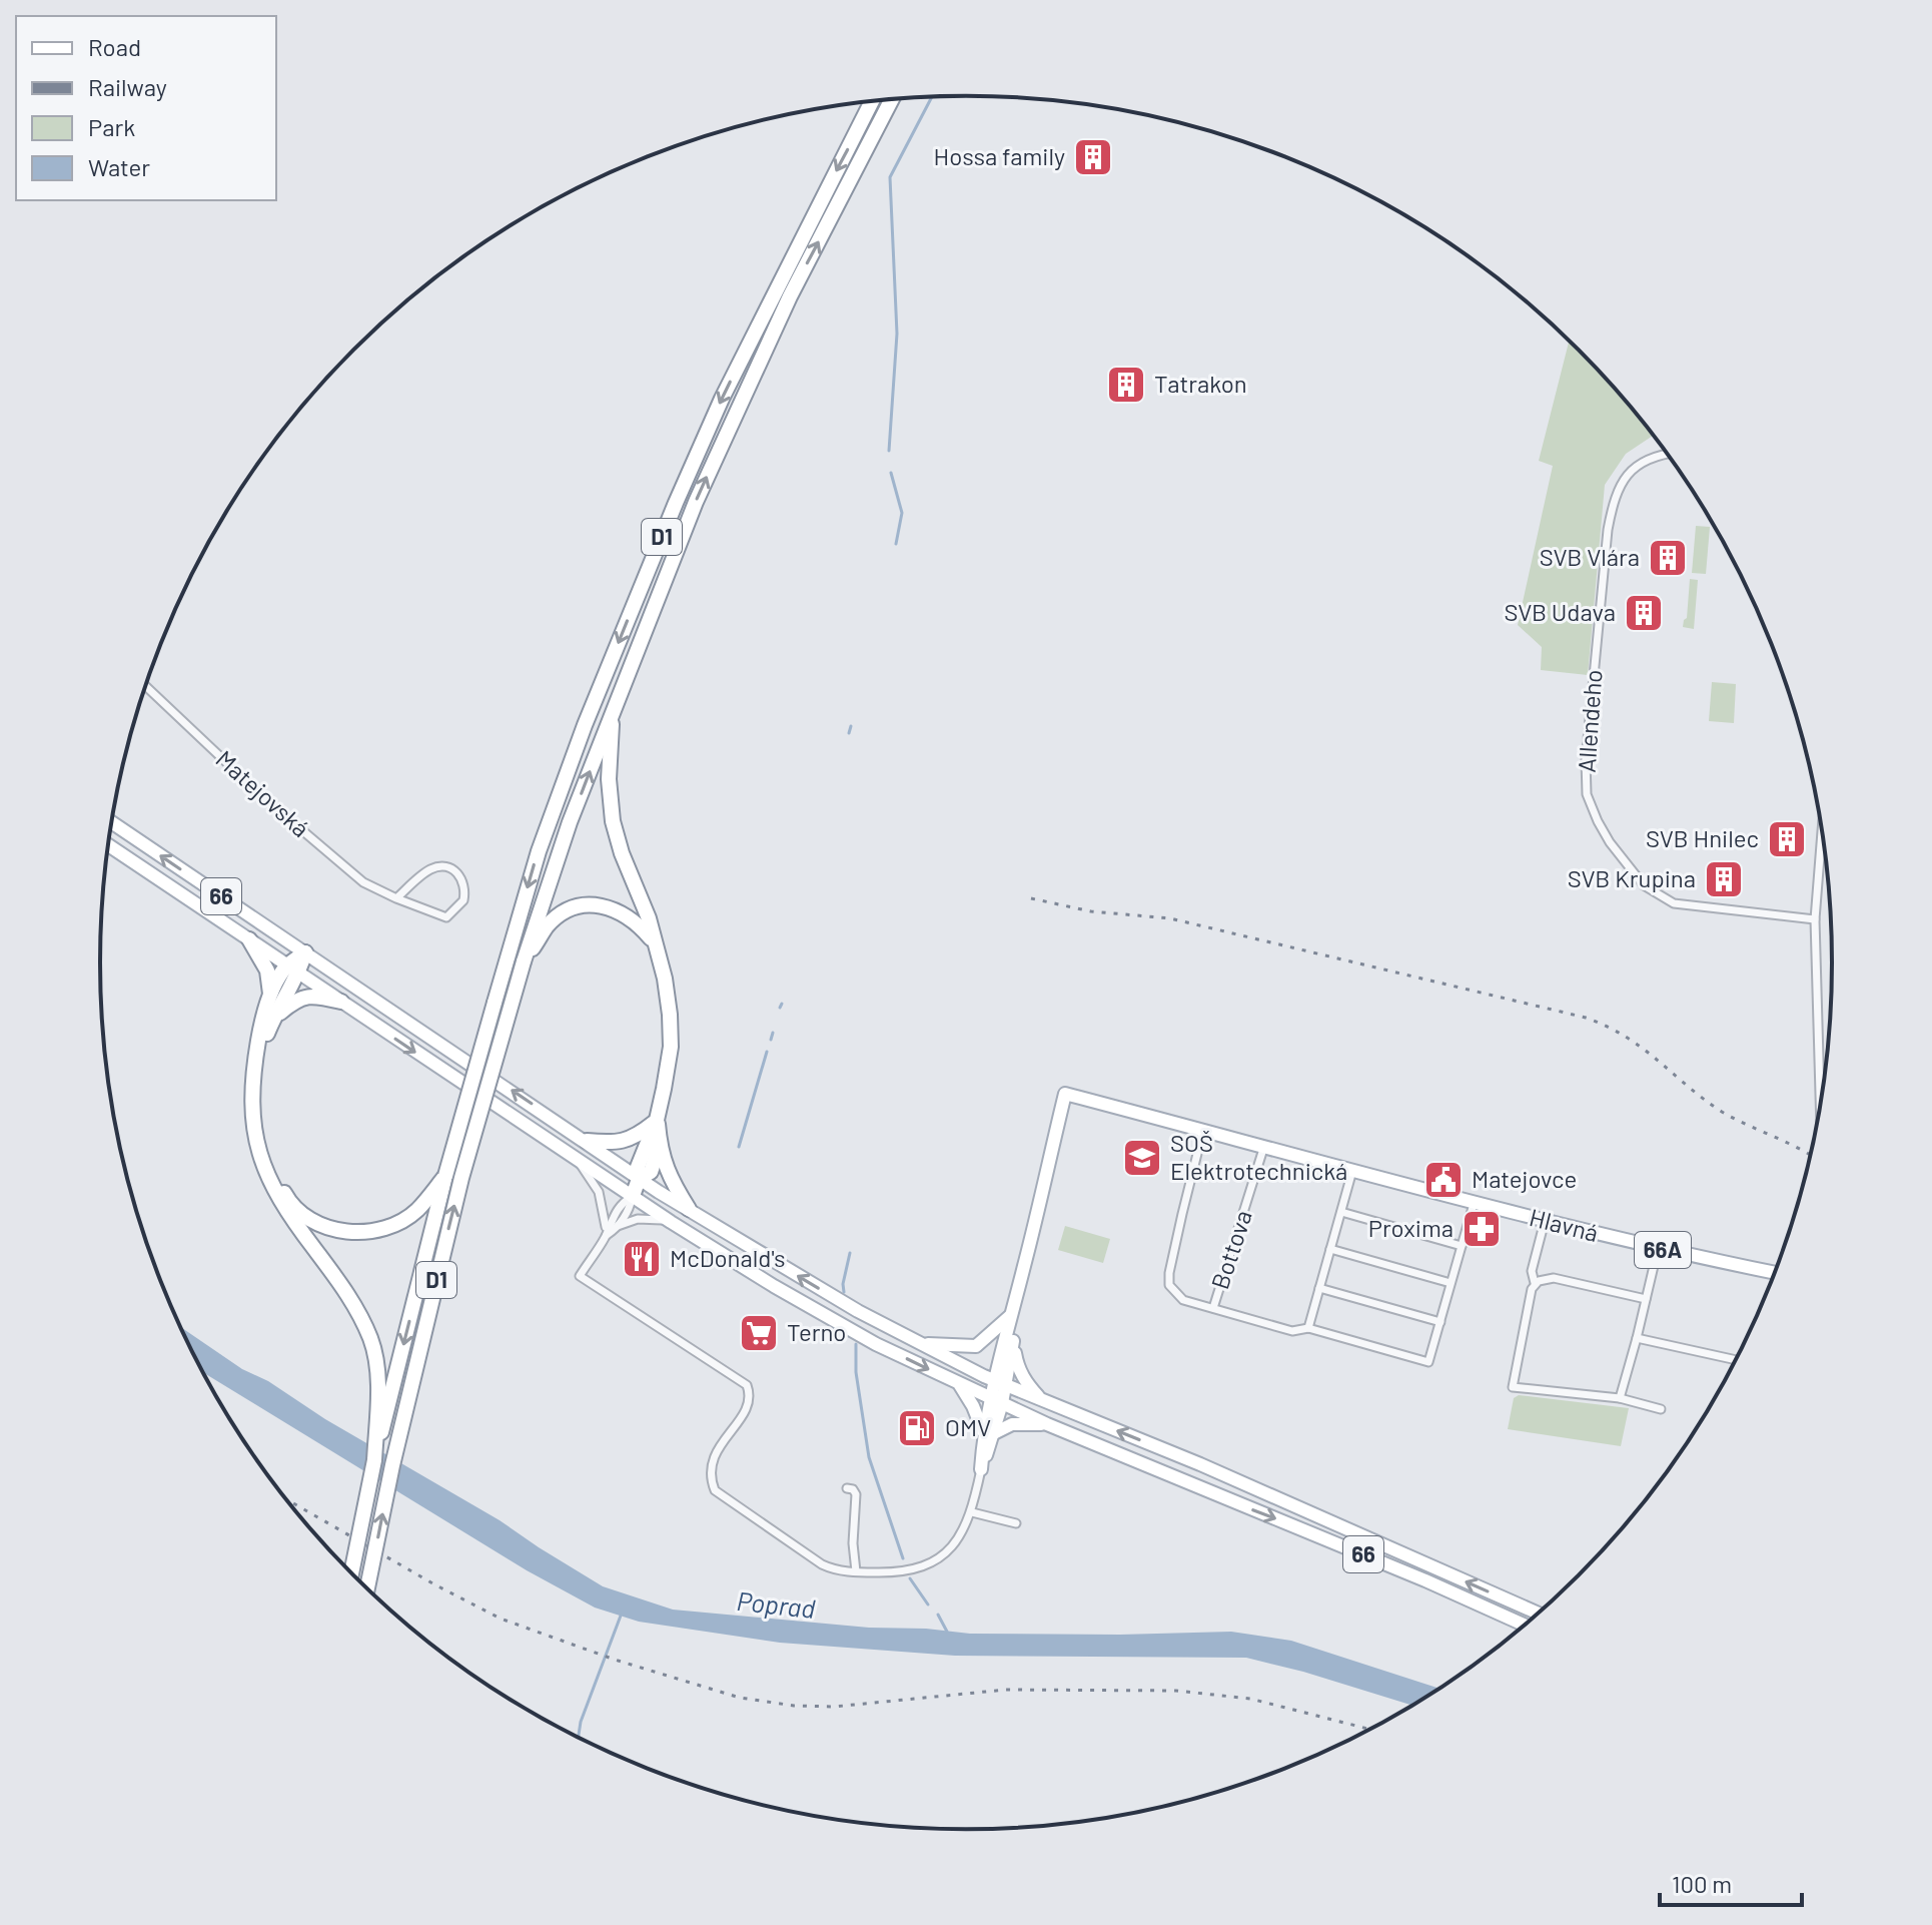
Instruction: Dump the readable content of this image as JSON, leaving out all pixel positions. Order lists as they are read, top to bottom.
{
  "streets": {
    "highway": ["D1"],
    "main road": ["66", "Hlavná", "66A"],
    "street": ["Allendeho", "Matejovská", "Bottova"]
  },
  "crossings": [
    ["Hlavná", "Bottova"]
  ],
  "water": ["Poprad"],
  "places": {
    "building": [
      "Hossa family",
      "Tatrakon",
      "SVB Vlára",
      "SVB Udava",
      "SVB Hnilec",
      "SVB Krupina"
    ],
    "school or university": ["SOŠ Elektrotechnická"],
    "public building": ["Matejovce"],
    "pharmacy": ["Proxima"],
    "restaurant": ["McDonald's"],
    "supermarket": ["Terno"],
    "fuel station": ["OMV"]
  },
  "legend": [
    "Road",
    "Railway",
    "Park",
    "Water"
  ],
  "scale_bar": "100 m"
}
